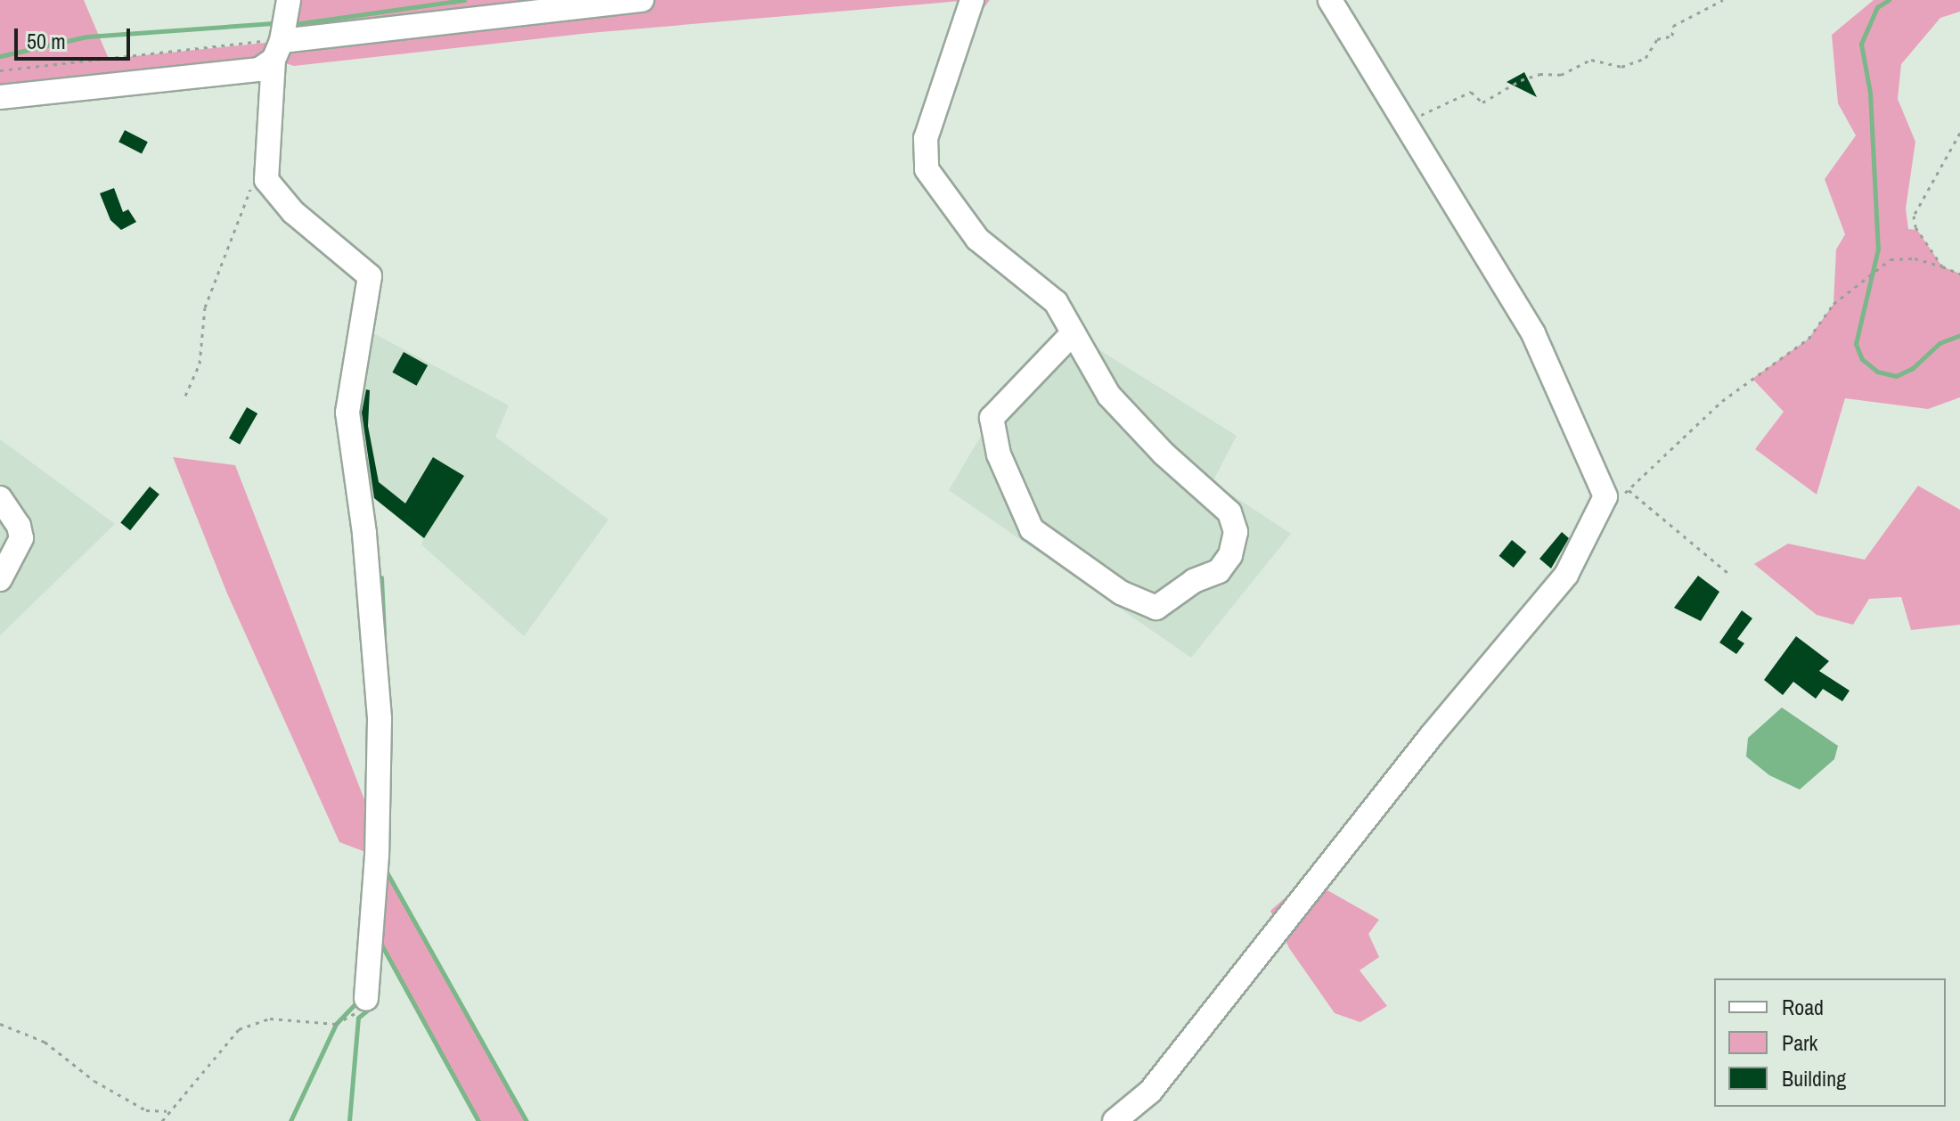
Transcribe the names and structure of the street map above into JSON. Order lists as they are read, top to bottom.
{
  "legend": ["Road", "Park", "Building"],
  "scale_bar": "50 m"
}
